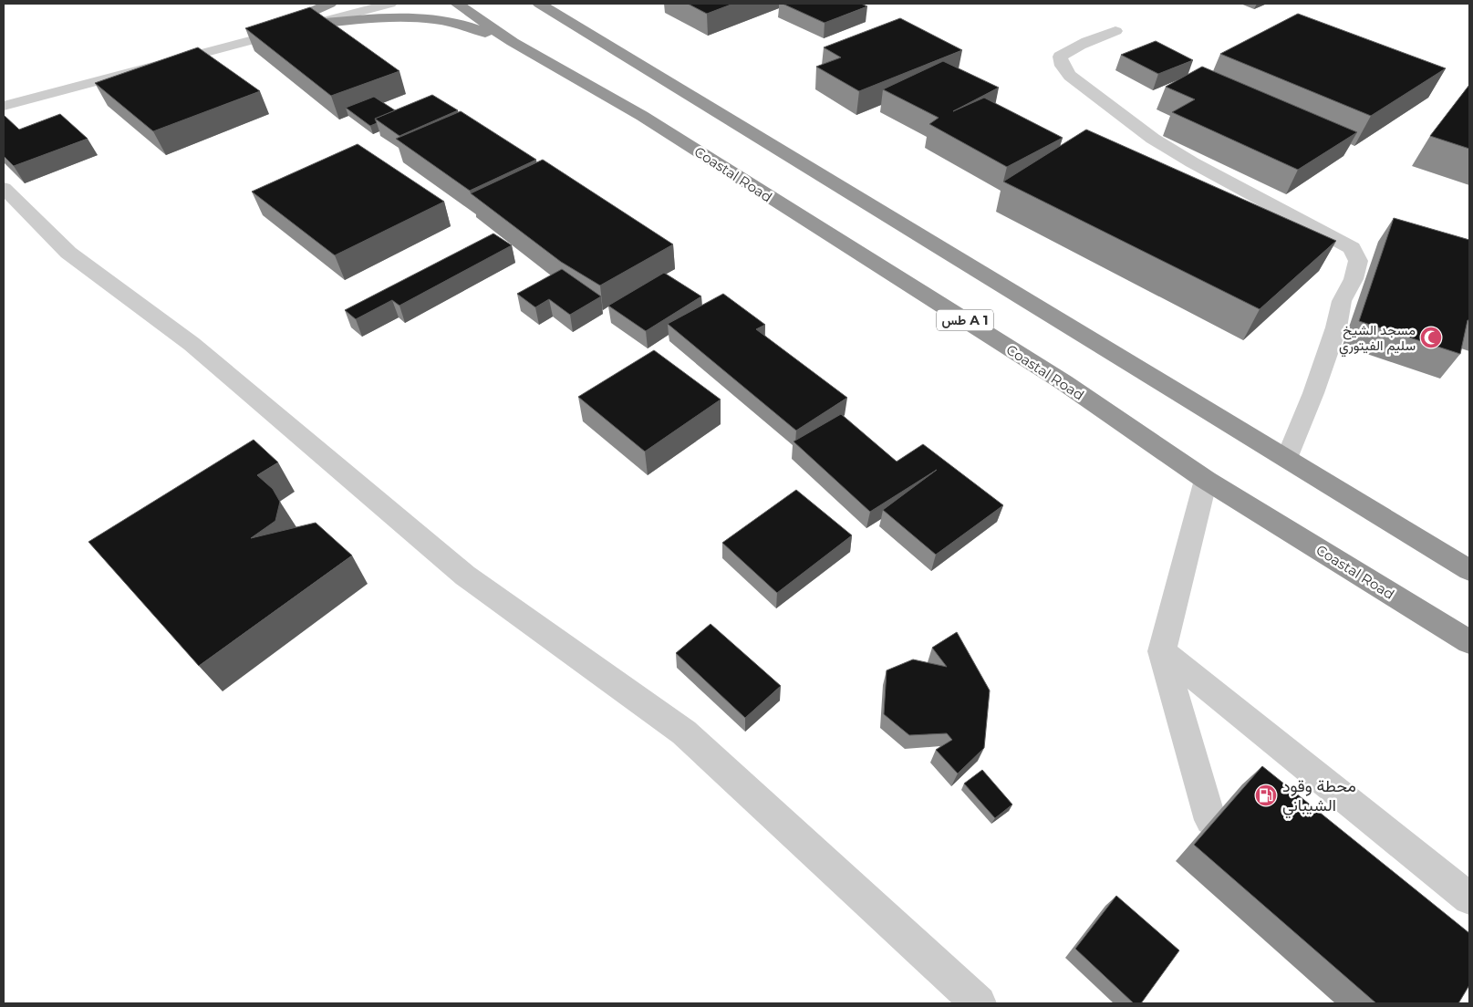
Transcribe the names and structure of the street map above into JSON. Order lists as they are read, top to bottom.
{
  "streets": {
    "highway": ["Coastal Road", "طس A 1"]
  },
  "places": {
    "mosque": ["مسجد الشيخ سليم الفيتوري"],
    "fuel station": ["محطة وقود الشيباني"]
  }
}
